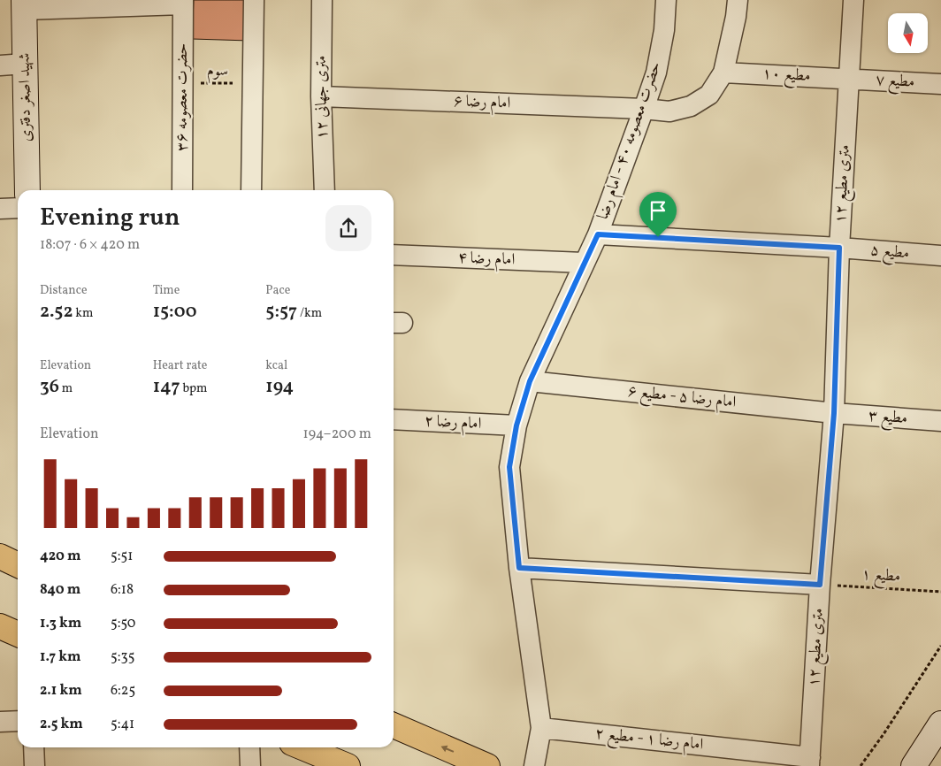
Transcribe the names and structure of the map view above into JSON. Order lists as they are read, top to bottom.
{
  "streets": {
    "street": [
      "مطیع ۱۰",
      "مطیع ۷",
      "شهید اصغر دفتری",
      "حضرت معصومه ۳۶",
      "۱۲ متری جهانی",
      "امام رضا ۶",
      "حضرت معصومه ۴۰ - امام رضا",
      "۱۲ متری مطیع",
      "مطیع ۵",
      "امام رضا ۴",
      "امام رضا ۵ - مطیع ۶",
      "مطیع ۳",
      "امام رضا ۲",
      "امام رضا ۱ - مطیع ۲"
    ],
    "path": ["سوم", "مطیع ۱"]
  },
  "crossings": [
    ["سوم", "حضرت معصومه ۳۶"],
    ["مطیع ۱۰", "مطیع ۷"],
    ["مطیع ۱۰", "امام رضا ۶"],
    ["مطیع ۱۰", "۱۲ متری مطیع"],
    ["مطیع ۷", "۱۲ متری مطیع"],
    ["۱۲ متری جهانی", "امام رضا ۶"],
    ["امام رضا ۶", "حضرت معصومه ۴۰ - امام رضا"],
    ["حضرت معصومه ۴۰ - امام رضا", "مطیع ۵"],
    ["حضرت معصومه ۴۰ - امام رضا", "امام رضا ۴"],
    ["حضرت معصومه ۴۰ - امام رضا", "امام رضا ۵ - مطیع ۶"],
    ["حضرت معصومه ۴۰ - امام رضا", "امام رضا ۲"],
    ["حضرت معصومه ۴۰ - امام رضا", "امام رضا ۱ - مطیع ۲"],
    ["۱۲ متری مطیع", "مطیع ۵"],
    ["۱۲ متری مطیع", "امام رضا ۵ - مطیع ۶"],
    ["۱۲ متری مطیع", "مطیع ۳"],
    ["۱۲ متری مطیع", "مطیع ۱"],
    ["۱۲ متری مطیع", "امام رضا ۱ - مطیع ۲"],
    ["امام رضا ۵ - مطیع ۶", "مطیع ۳"]
  ],
  "north": "bottom",
  "page": {
    "heading": ["Evening run", "18:07 · 6 × 420 m"],
    "stats": [
      ["Distance", "2.52 km"],
      ["Time", "15:00"],
      ["Pace", "5:57 /km"],
      ["Elevation", "36 m"],
      ["Heart rate", "147 bpm"],
      ["kcal", "194"]
    ],
    "chart": ["Elevation", "194–200 m"],
    "list": [
      {
        "name": "420 m",
        "note": "5:51"
      },
      {
        "name": "840 m",
        "note": "6:18"
      },
      {
        "name": "1.3 km",
        "note": "5:50"
      },
      {
        "name": "1.7 km",
        "note": "5:35"
      },
      {
        "name": "2.1 km",
        "note": "6:25"
      },
      {
        "name": "2.5 km",
        "note": "5:41"
      }
    ]
  }
}
